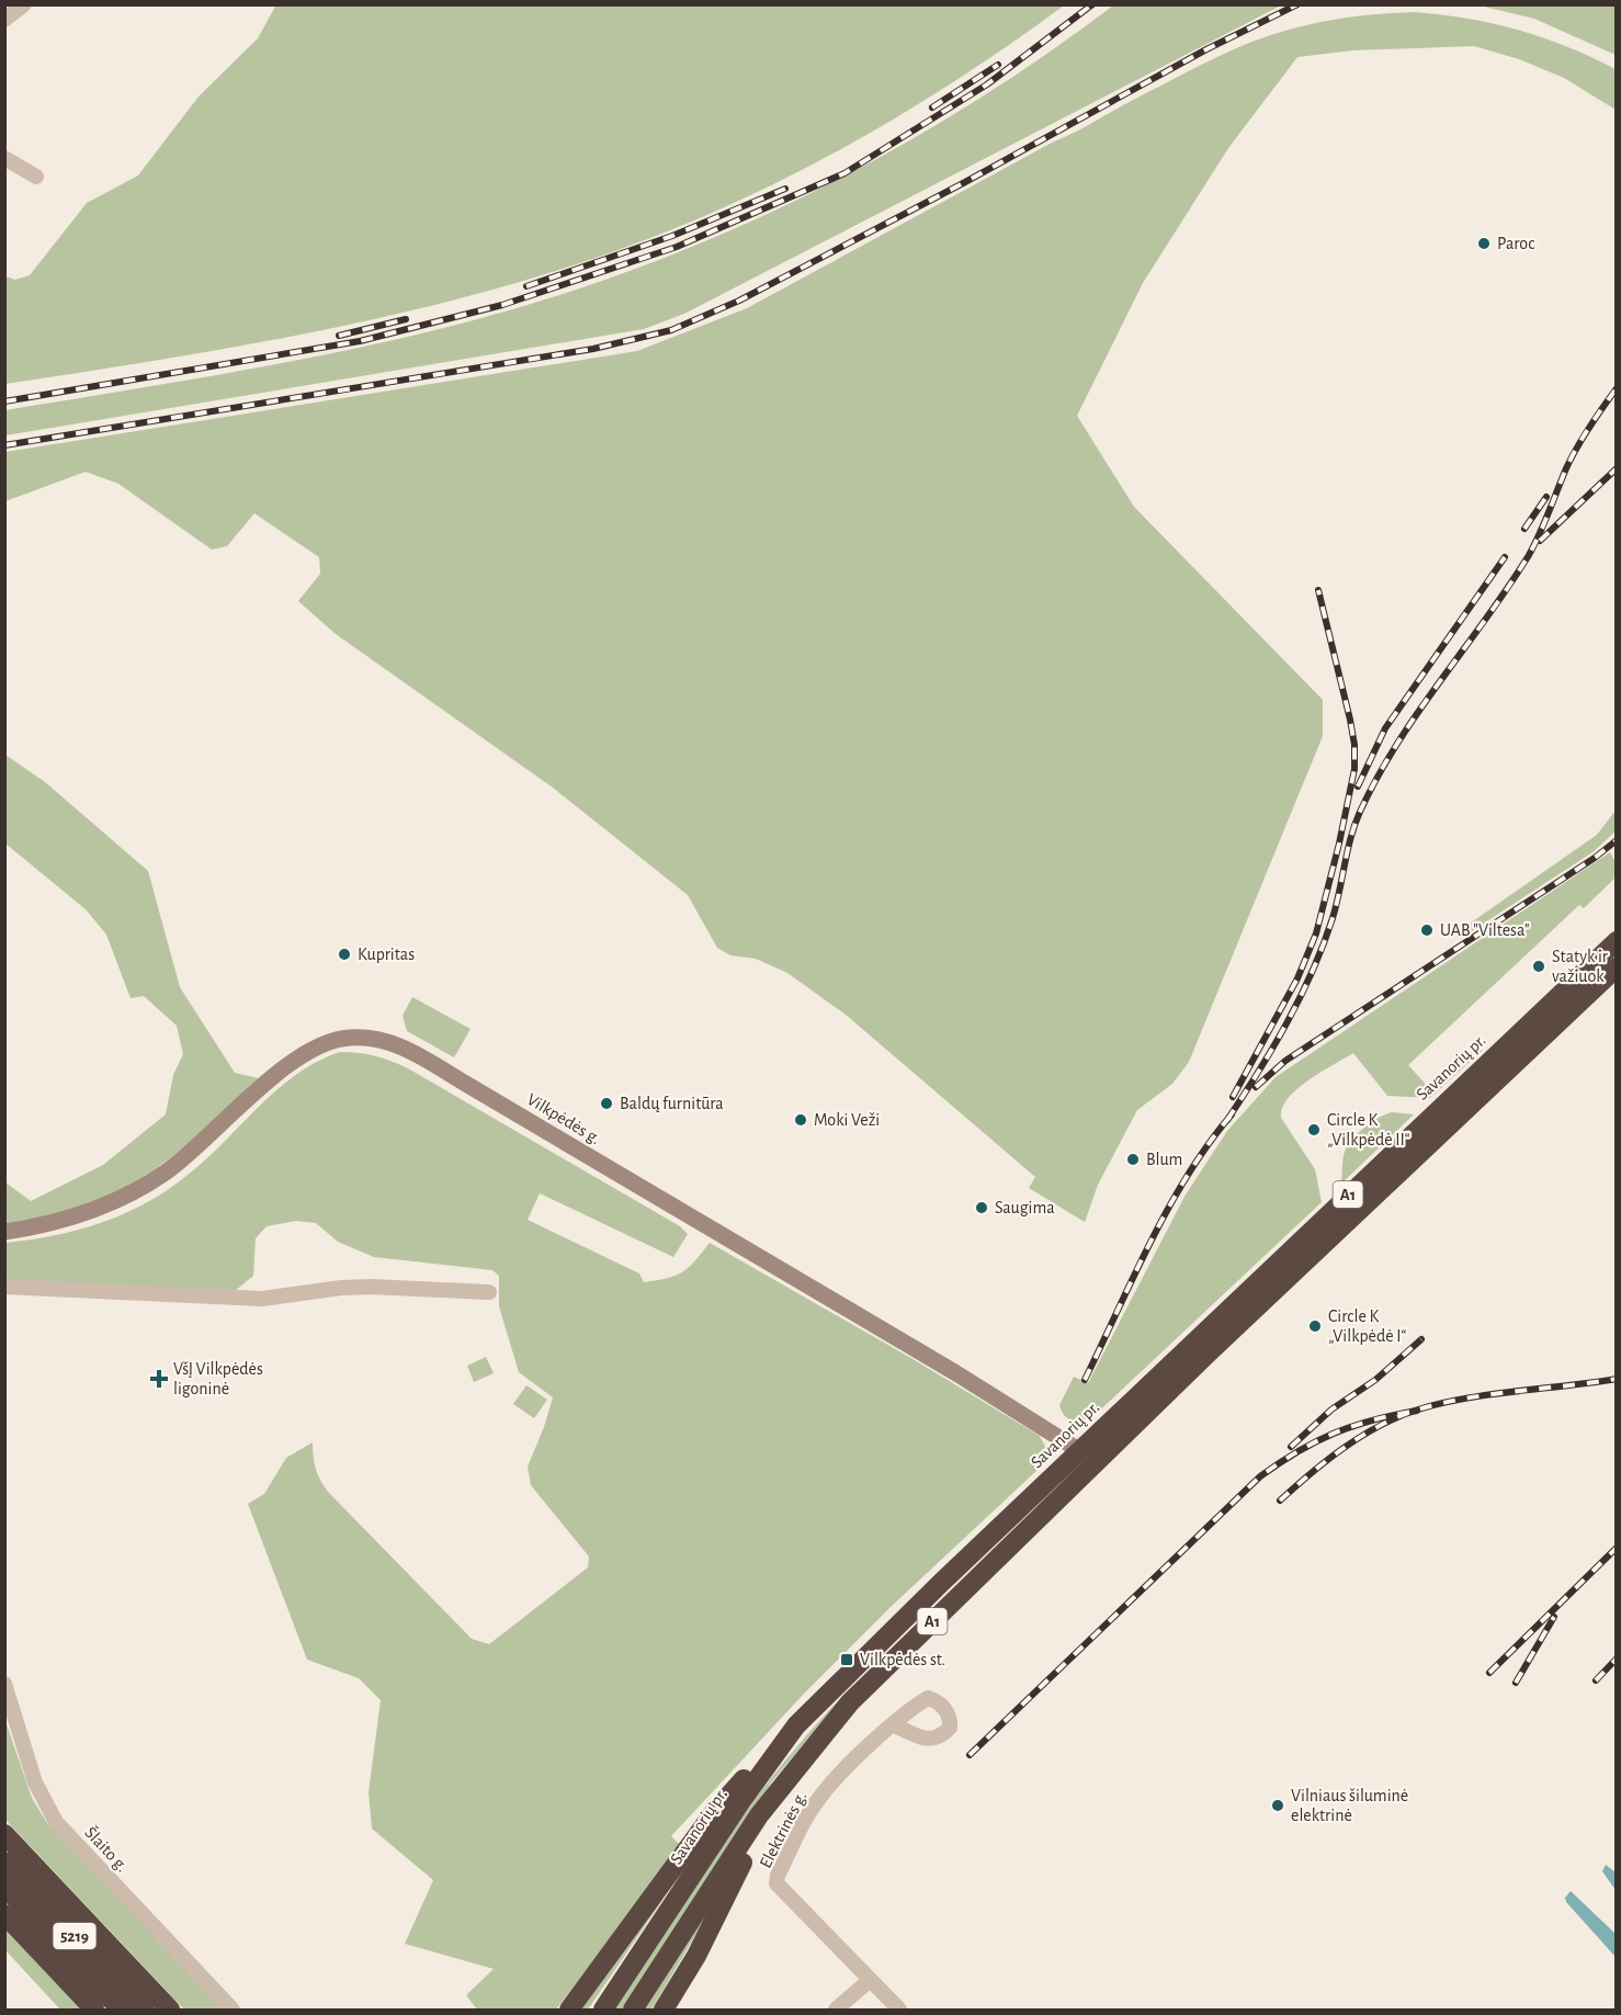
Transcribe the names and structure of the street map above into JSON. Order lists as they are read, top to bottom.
{
  "streets": {
    "highway": ["Savanorių pr.", "A1", "5219"],
    "main road": ["Vilkpėdės g."],
    "street": ["Elektrinės g.", "Šlaito g."]
  },
  "crossings": [
    ["Savanorių pr.", "Vilkpėdės g."],
    ["Vilkpėdės g.", "A1"]
  ],
  "places": {
    "other": [
      "Paroc",
      "UAB \"Viltesa\"",
      "Kupritas",
      "Statyk ir važiuok",
      "Baldų furnitūra",
      "Moki Veži",
      "Circle K „Vilkpėdė II“",
      "Blum",
      "Saugima",
      "Circle K „Vilkpėdė I“",
      "Vilniaus šiluminė elektrinė"
    ],
    "health": ["VšĮ Vilkpėdės ligoninė"],
    "transit": ["Vilkpėdės st."]
  }
}
